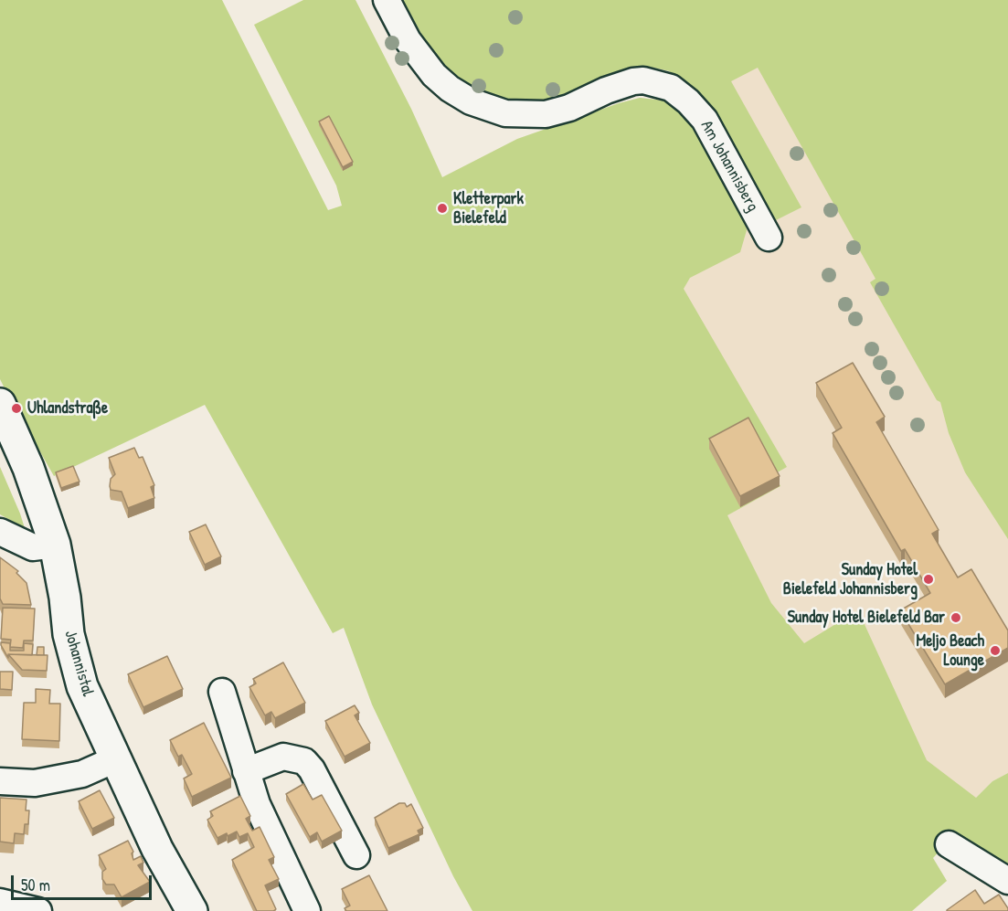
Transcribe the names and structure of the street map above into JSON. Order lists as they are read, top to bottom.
{
  "streets": {
    "main road": ["Johannistal"],
    "street": ["Am Johannisberg"]
  },
  "places": [
    "Kletterpark Bielefeld",
    "Uhlandstraße",
    "Sunday Hotel Bielefeld Johannisberg",
    "Sunday Hotel Bielefeld Bar",
    "Me|jo Beach Lounge"
  ],
  "scale_bar": "50 m"
}
